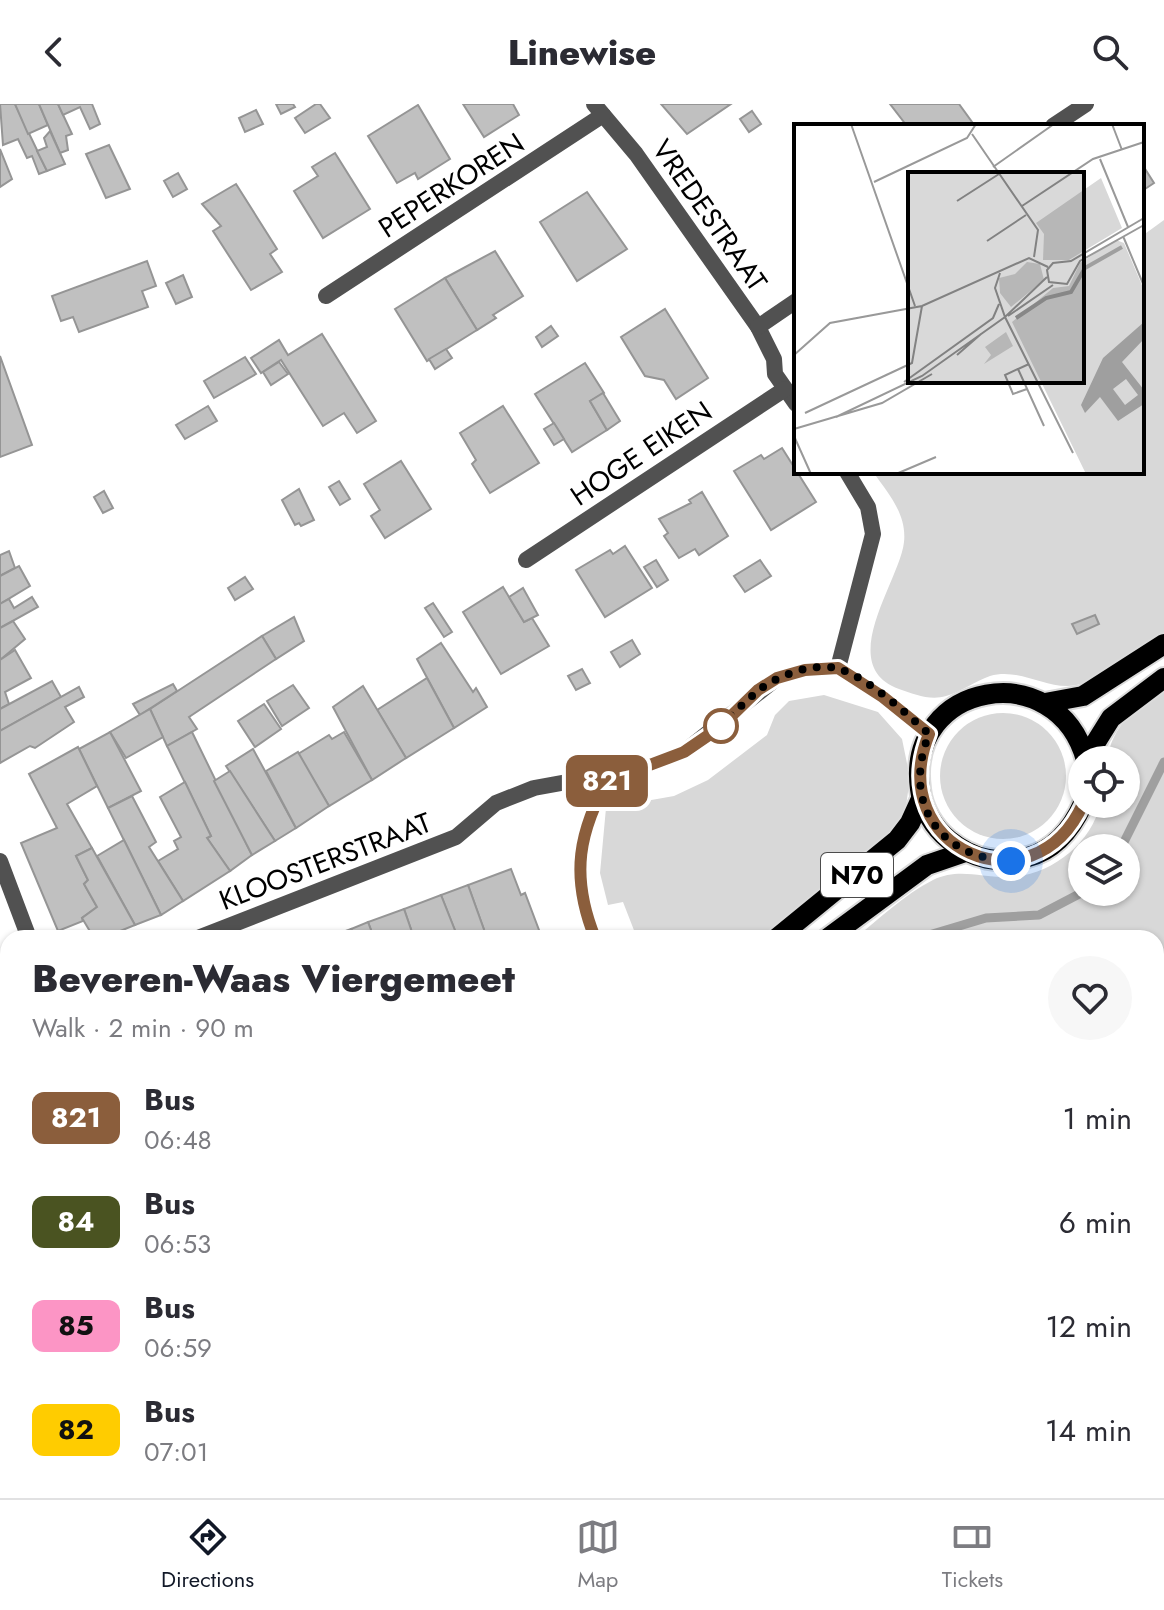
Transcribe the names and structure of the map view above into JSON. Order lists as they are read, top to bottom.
{
  "streets": {
    "main road": ["N70"],
    "street": [
      "PEPERKOREN",
      "VREDESTRAAT",
      "HOGE EIKEN",
      "KLOOSTERSTRAAT"
    ]
  },
  "crossings": [
    ["PEPERKOREN", "VREDESTRAAT"],
    ["VREDESTRAAT", "HOGE EIKEN"]
  ],
  "lines": ["bus line 821"],
  "page": {
    "header": "Linewise",
    "on_map": "821",
    "heading": ["Beveren-Waas Viergemeet", "Walk · 2 min · 90 m"],
    "list": [
      {
        "mark": "821",
        "name": "Bus",
        "note": "06:48",
        "value": "1 min"
      },
      {
        "mark": "84",
        "name": "Bus",
        "note": "06:53",
        "value": "6 min"
      },
      {
        "mark": "85",
        "name": "Bus",
        "note": "06:59",
        "value": "12 min"
      },
      {
        "mark": "82",
        "name": "Bus",
        "note": "07:01",
        "value": "14 min"
      }
    ],
    "tabs": ["Directions", "Map", "Tickets"]
  }
}
